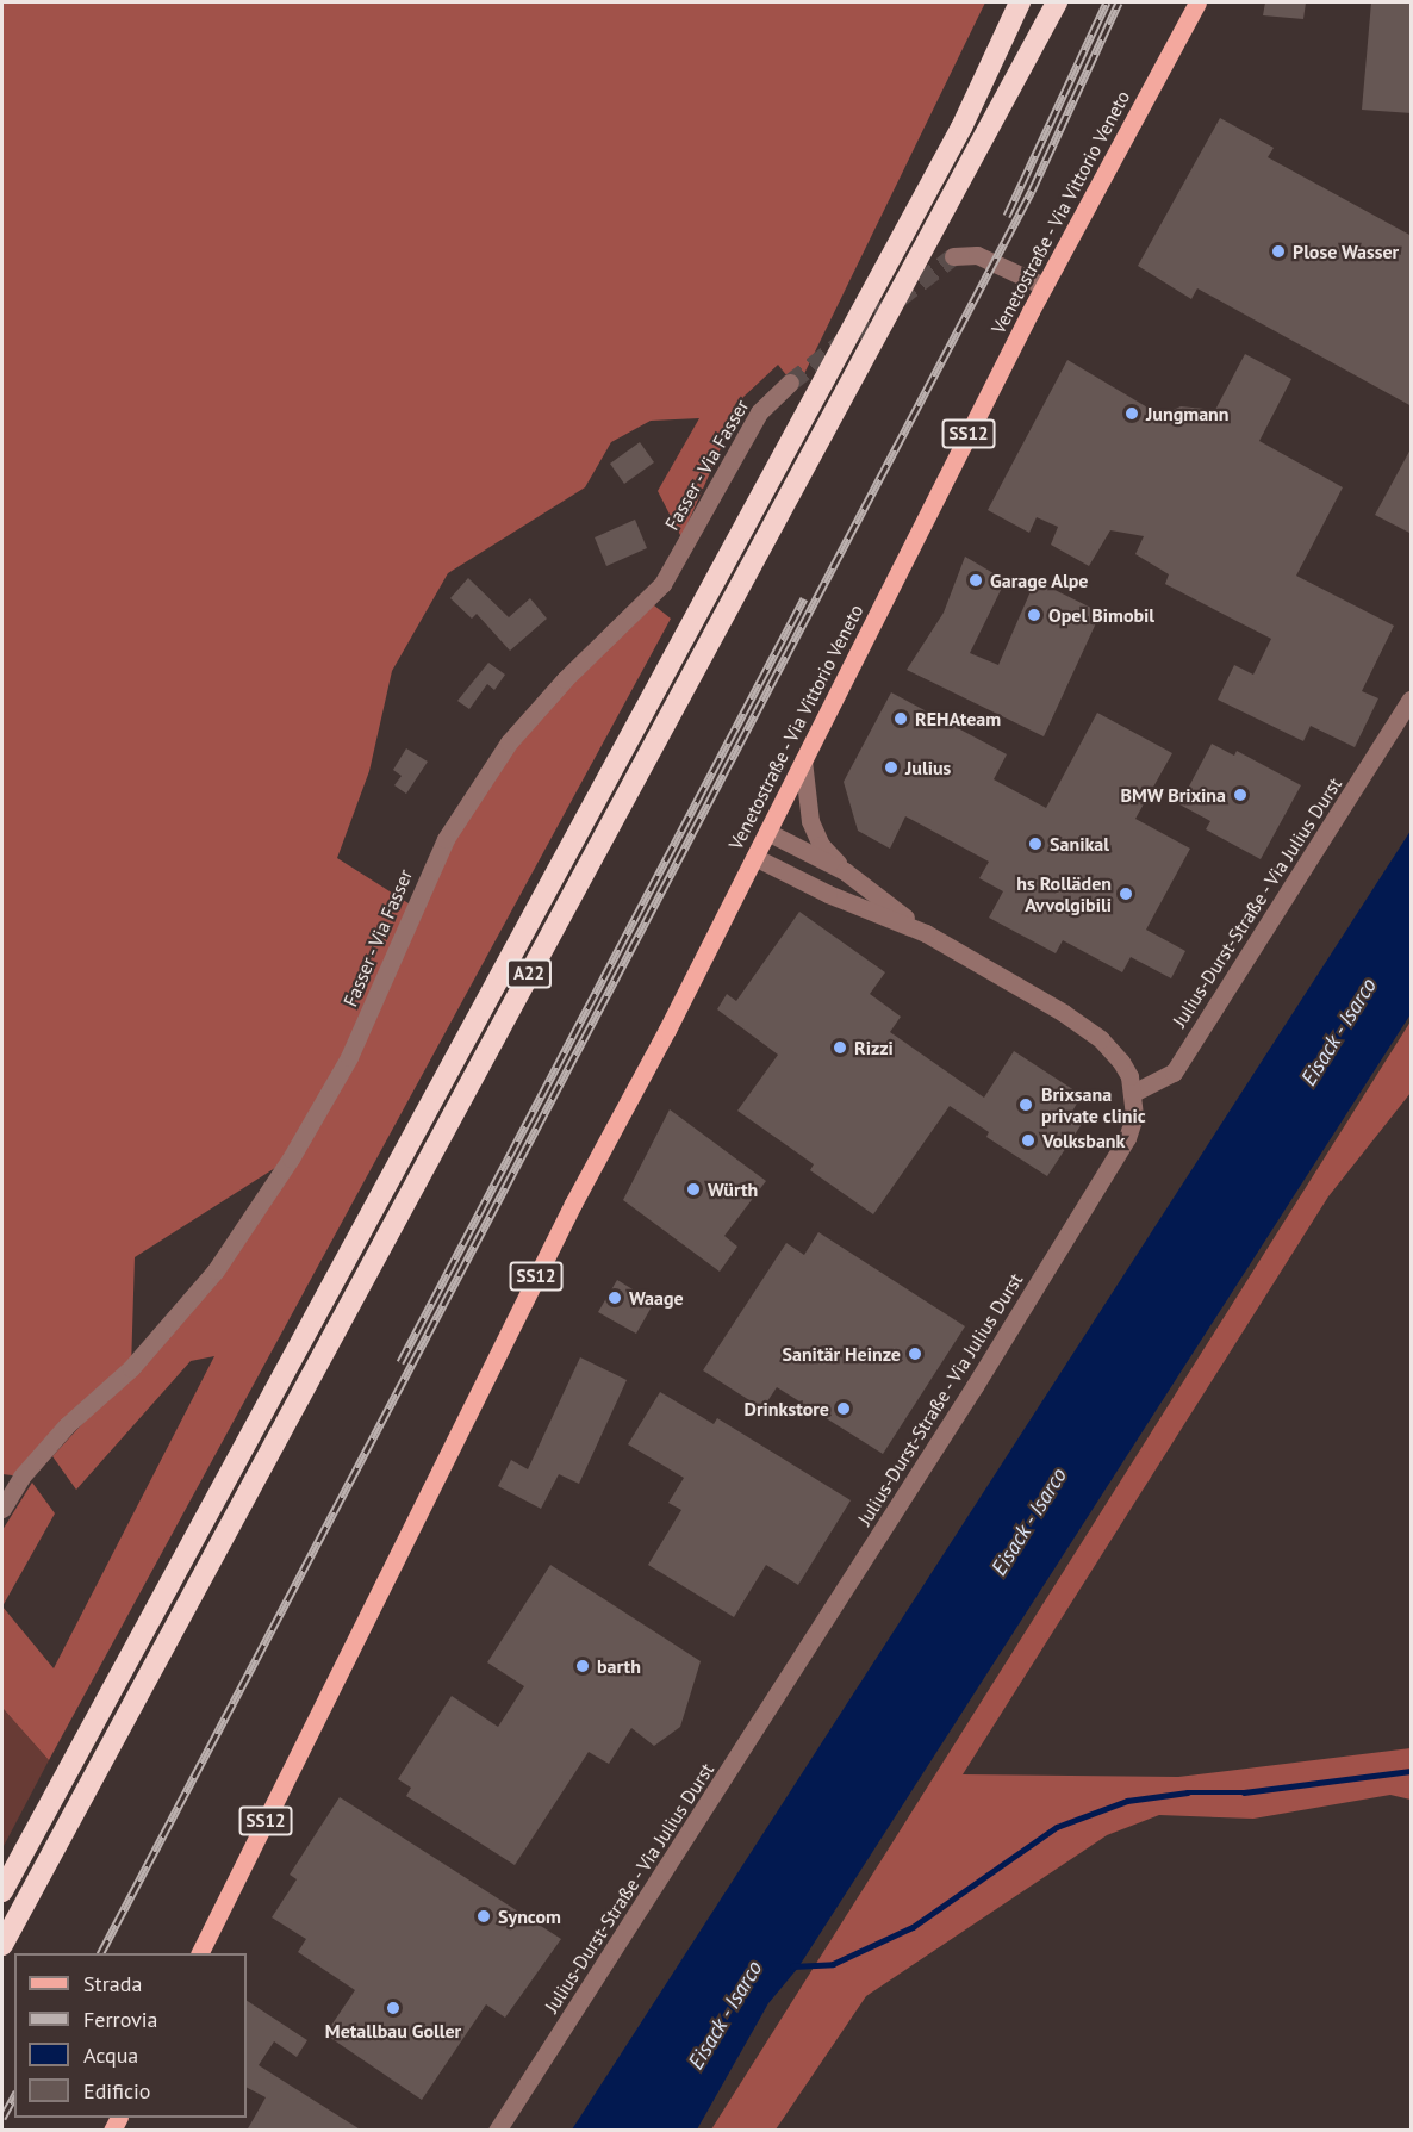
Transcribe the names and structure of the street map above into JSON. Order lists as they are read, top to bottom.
{
  "streets": {
    "highway": ["A22"],
    "main road": ["Venetostraße - Via Vittorio Veneto", "SS12"],
    "street": ["Fasser - Via Fasser", "Julius-Durst-Straße - Via Julius Durst"]
  },
  "water": ["Eisack - Isarco"],
  "places": [
    "Plose Wasser",
    "Jungmann",
    "Garage Alpe",
    "Opel Bimobil",
    "REHAteam",
    "Julius",
    "BMW Brixina",
    "Sanikal",
    "hs Rolläden Avvolgibili",
    "Rizzi",
    "Brixsana private clinic",
    "Volksbank",
    "Würth",
    "Waage",
    "Sanitär Heinze",
    "Drinkstore",
    "barth",
    "Syncom",
    "Metallbau Goller"
  ],
  "legend": [
    "Strada",
    "Ferrovia",
    "Acqua",
    "Edificio"
  ]
}
